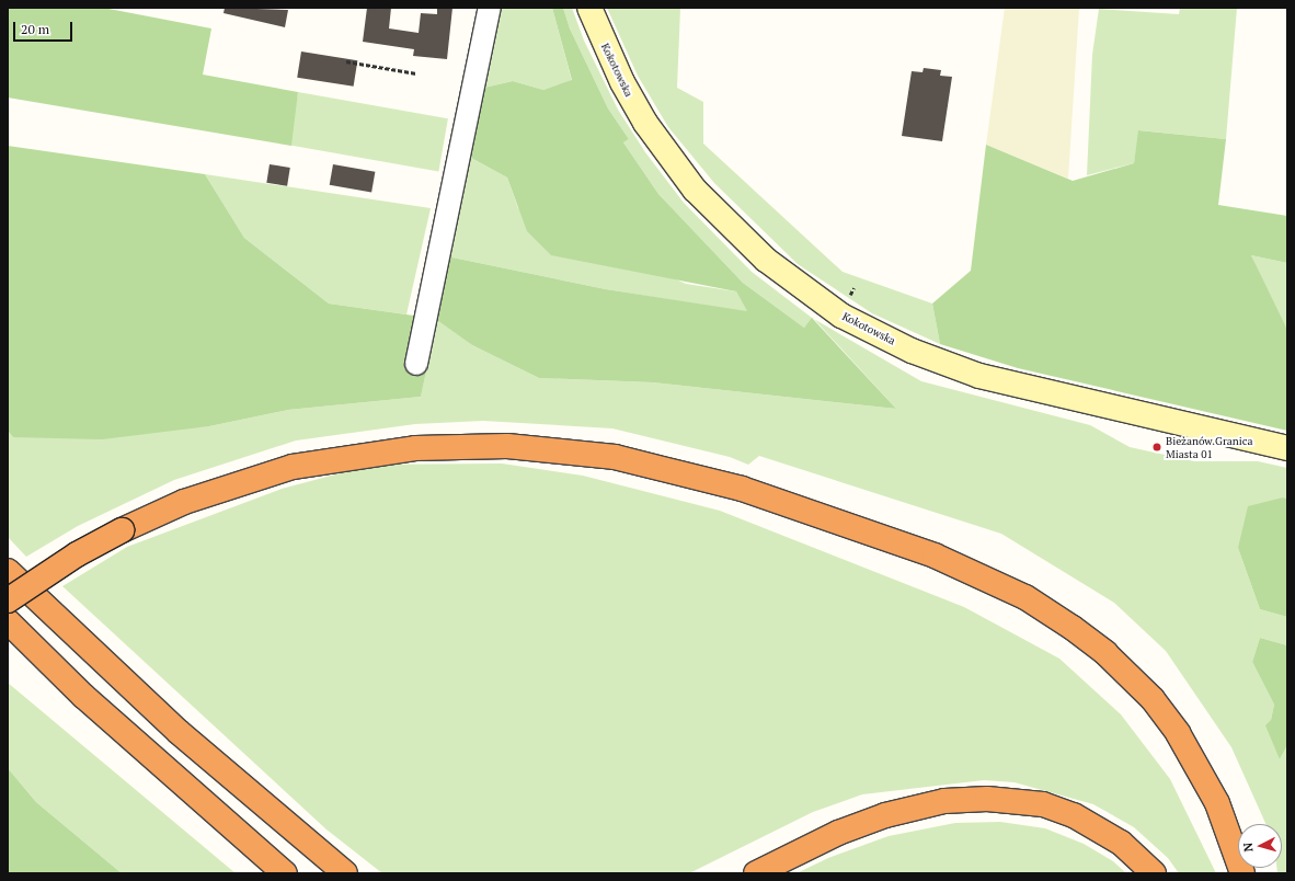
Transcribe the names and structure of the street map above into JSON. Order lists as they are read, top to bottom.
{
  "streets": {
    "street": ["Kokotowska"]
  },
  "places": ["Bieżanów Granica Miasta 01"],
  "scale_bar": "20 m",
  "north": "left"
}
